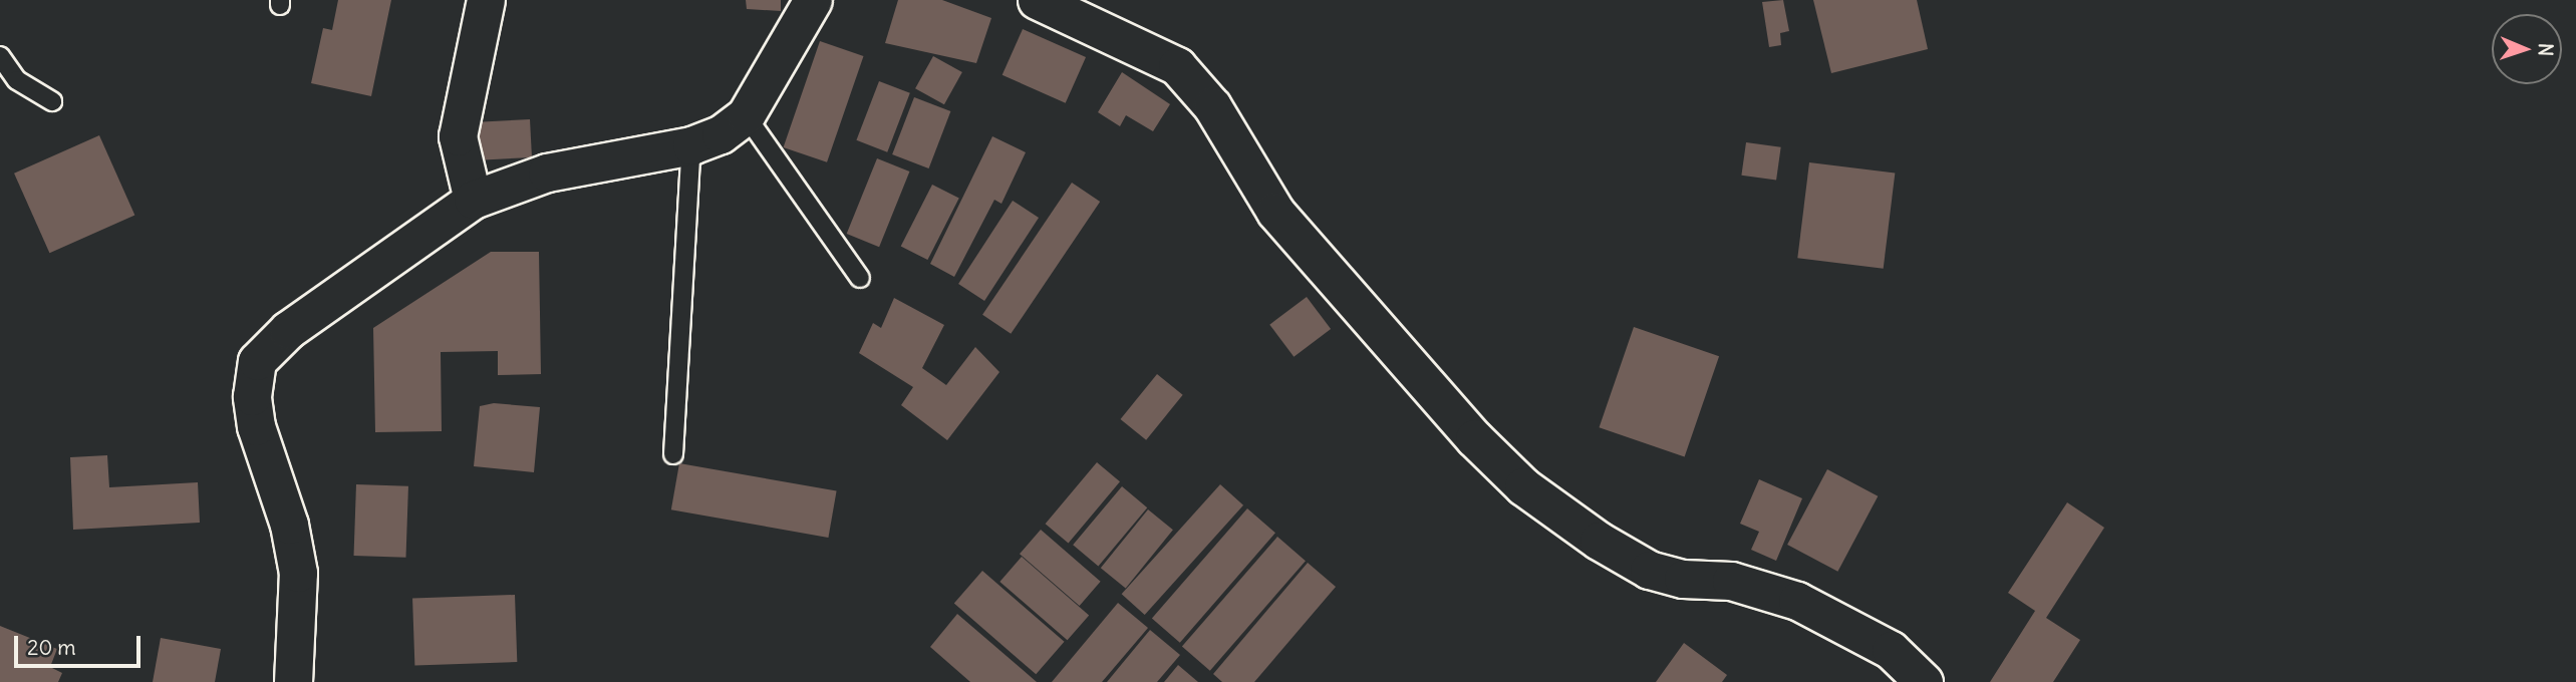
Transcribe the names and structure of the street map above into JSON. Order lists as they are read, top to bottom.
{
  "scale_bar": "20 m",
  "north": "right"
}
